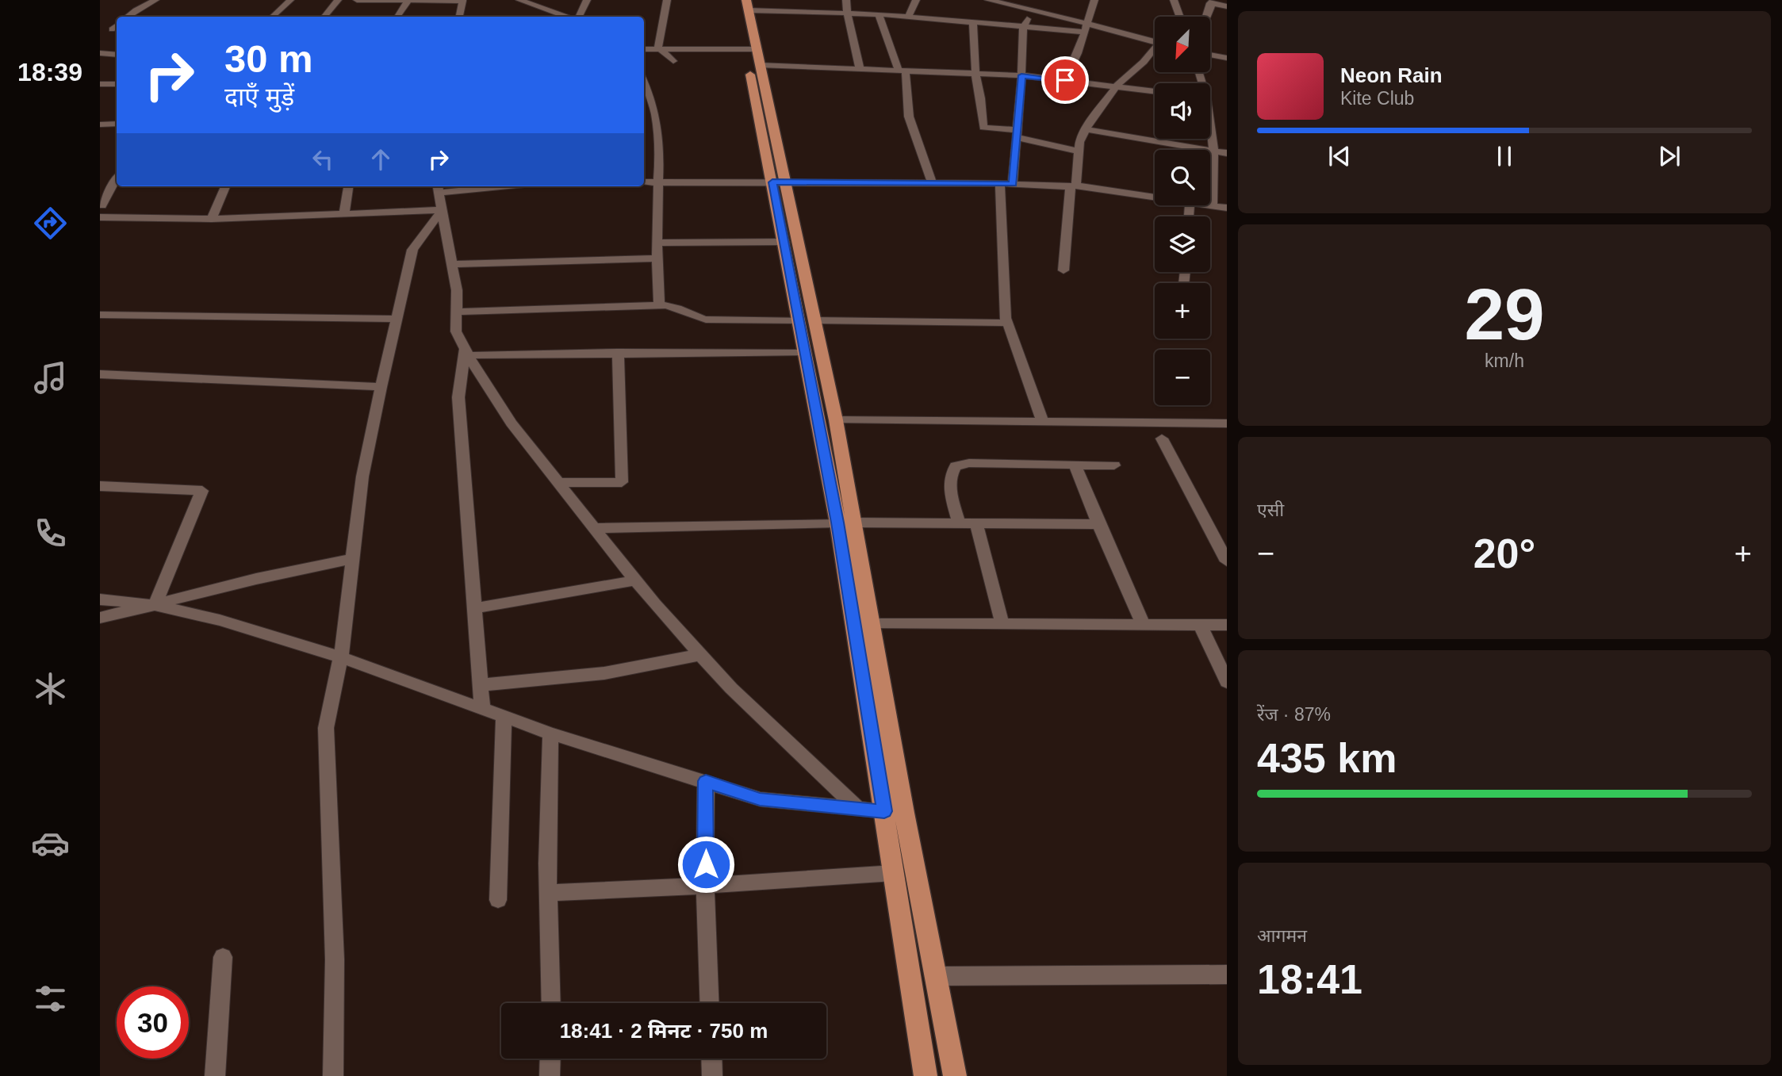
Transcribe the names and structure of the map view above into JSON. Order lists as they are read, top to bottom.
{
  "north": "bottom left",
  "page": {
    "tabs": "18:39",
    "map_buttons": ["+", "−"],
    "turn": ["30 m", "दाएँ मुड़ें"],
    "song": ["Neon Rain", "Kite Club"],
    "tile": [
      ["29", "km/h"],
      "एसी",
      ["रेंज · 87%", "435 km"],
      ["आगमन", "18:41"]
    ],
    "heat": ["−", "20°", "+"],
    "limit": "30",
    "trip": "18:41 · 2 मिनट · 750 m"
  }
}
